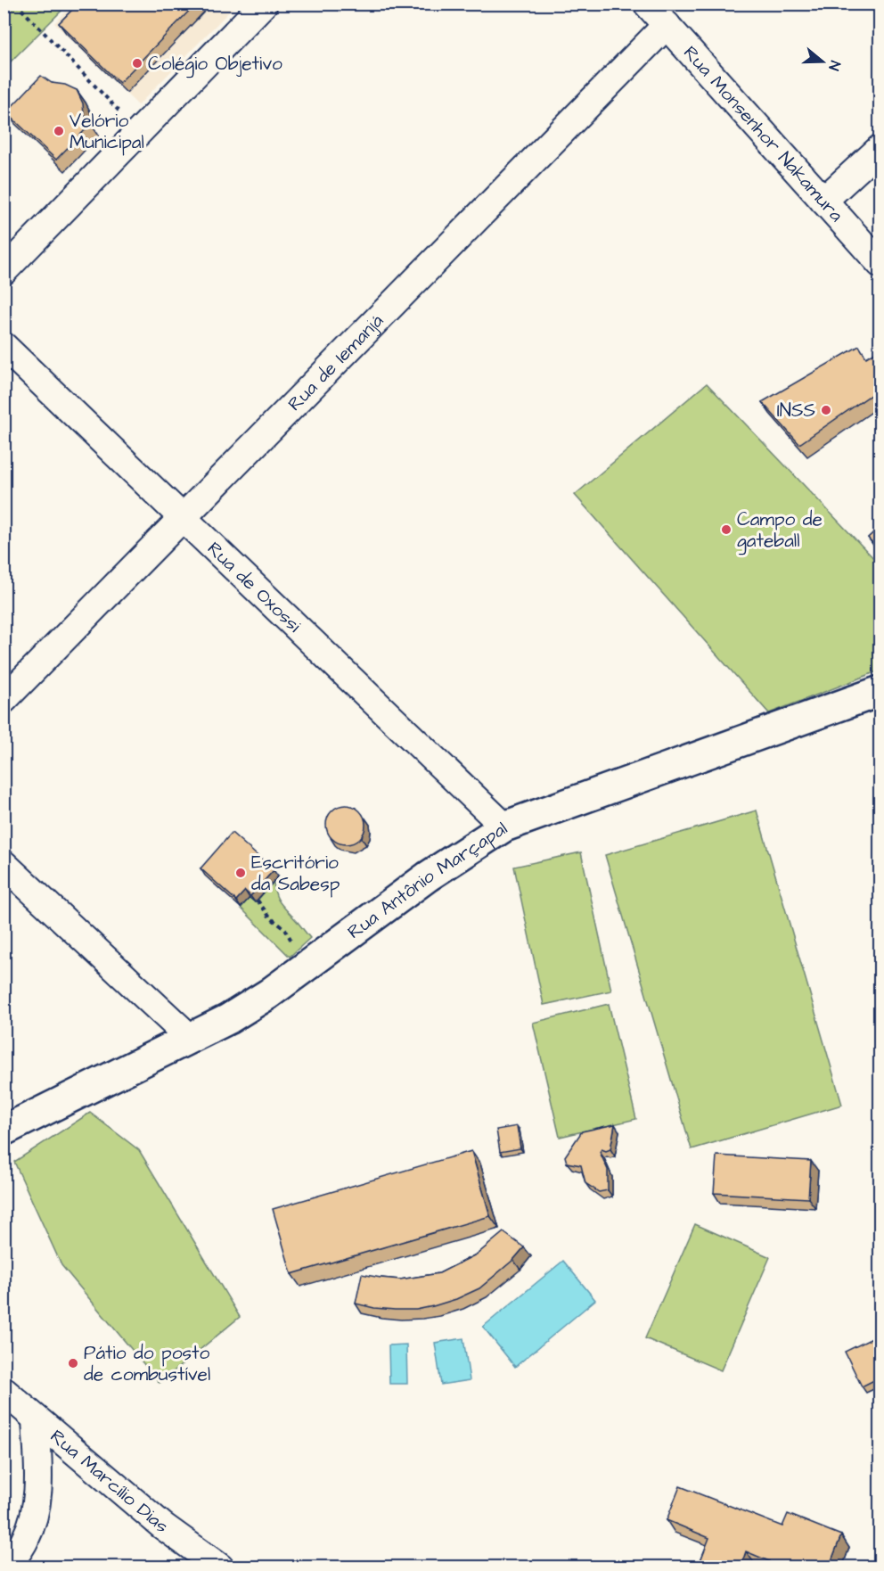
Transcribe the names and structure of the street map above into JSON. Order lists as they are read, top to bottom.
{
  "streets": {
    "main road": ["Rua Antônio Marçapal"],
    "street": [
      "Rua Monsenhor Nakamura",
      "Rua de Iemanjá",
      "Rua de Oxossi",
      "Rua Marcílio Dias"
    ]
  },
  "crossings": [
    ["Rua Monsenhor Nakamura", "Rua de Iemanjá"],
    ["Rua de Iemanjá", "Rua de Oxossi"],
    ["Rua de Oxossi", "Rua Antônio Marçapal"]
  ],
  "places": [
    "Colégio Objetivo",
    "Velório Municipal",
    "INSS",
    "Campo de gateball",
    "Escritório da Sabesp",
    "Pátio do posto de combustível"
  ],
  "north": "right"
}
